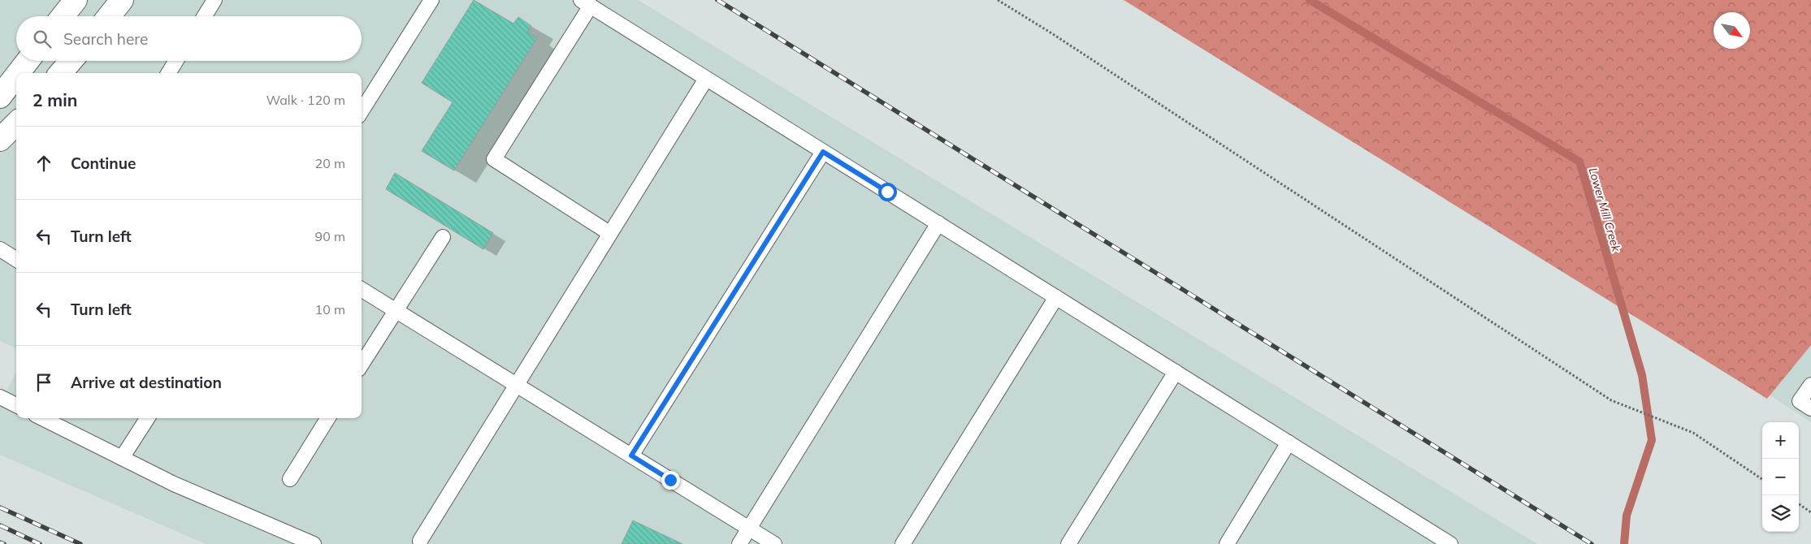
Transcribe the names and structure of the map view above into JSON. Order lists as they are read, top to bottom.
{
  "water": ["Lower Mill Creek"],
  "north": "bottom right",
  "page": {
    "search": "Search here",
    "heading": ["2 min", "Walk · 120 m"],
    "list": [
      ["Continue", "20 m"],
      ["Turn left", "90 m"],
      ["Turn left", "10 m"],
      "Arrive at destination"
    ],
    "map_buttons": ["+", "−"]
  }
}
